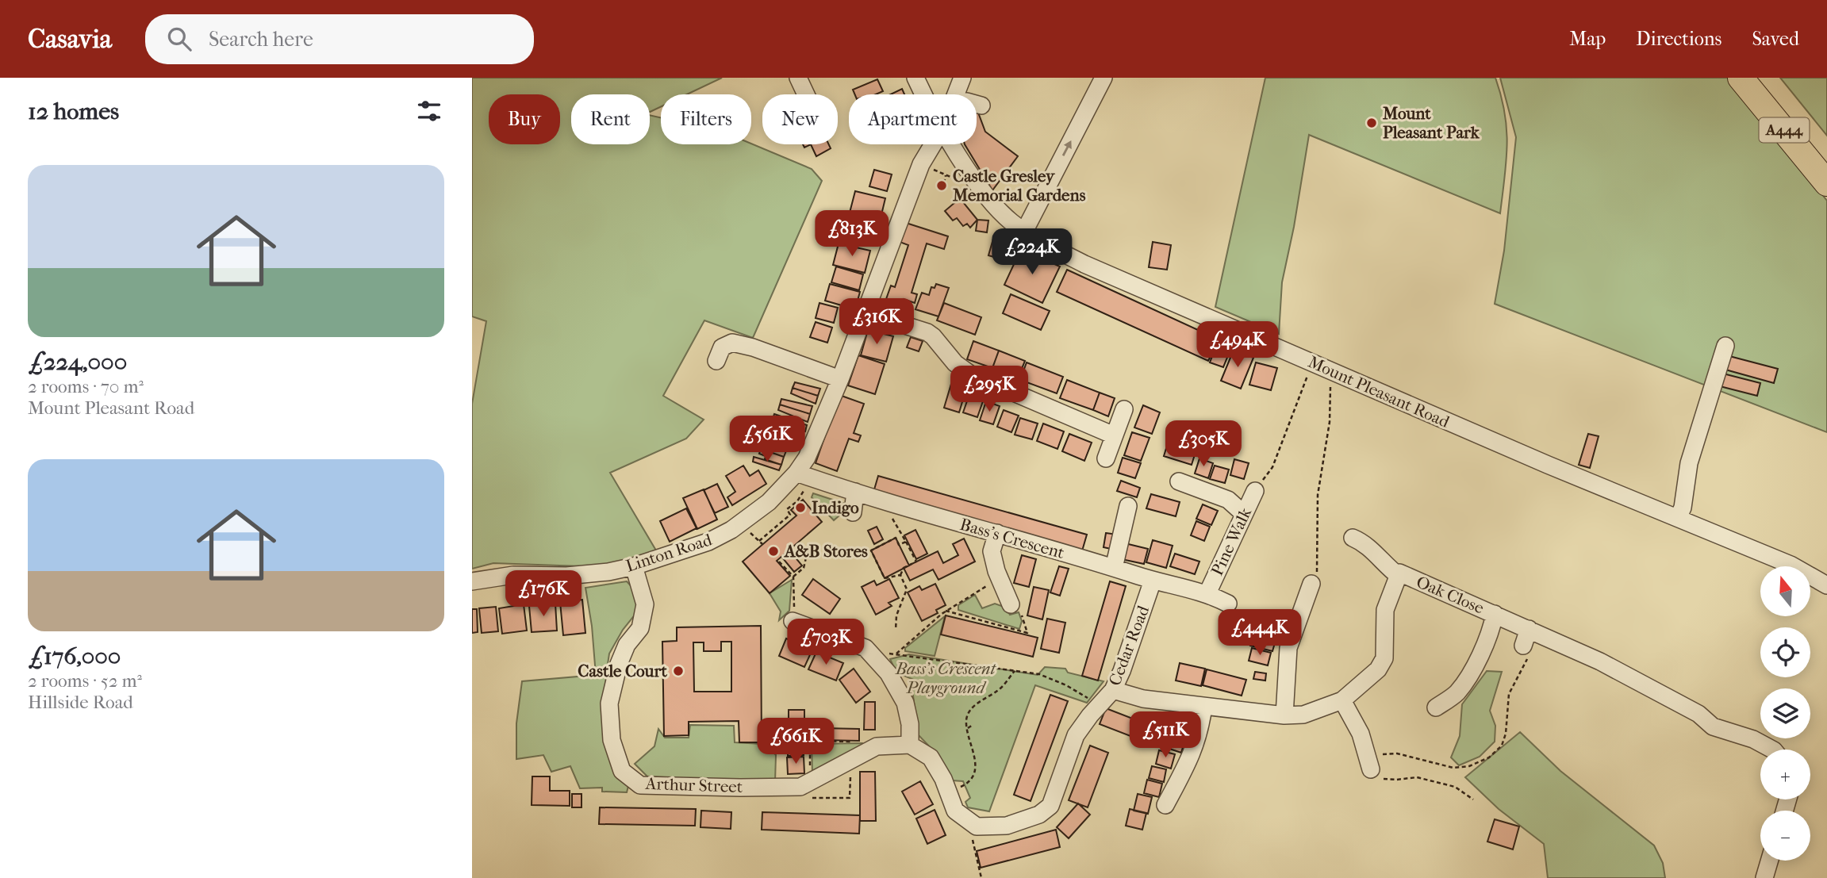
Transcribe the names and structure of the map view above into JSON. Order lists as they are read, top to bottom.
{
  "streets": {
    "highway": ["A444"],
    "street": [
      "Mount Pleasant Road",
      "Bass's Crescent",
      "Pine Walk",
      "Linton Road",
      "Oak Close",
      "Cedar Road",
      "Arthur Street"
    ]
  },
  "crossings": [
    ["Bass's Crescent", "Pine Walk"],
    ["Bass's Crescent", "Linton Road"],
    ["Bass's Crescent", "Cedar Road"],
    ["Linton Road", "Arthur Street"],
    ["Oak Close", "Cedar Road"]
  ],
  "parks": ["Bass's Crescent Playground"],
  "places": [
    "Mount Pleasant Park",
    "Castle Gresley Memorial Gardens",
    "Indigo",
    "A&B Stores",
    "Castle Court"
  ],
  "north": "top",
  "page": {
    "header": "Casavia",
    "search": "Search here",
    "nav": ["Map", "Directions", "Saved"],
    "heading": "12 homes",
    "chip": [
      "Buy",
      "Rent",
      "Filters",
      "New",
      "Apartment"
    ],
    "list": [
      {
        "name": "£224,000",
        "note": "2 rooms · 70 m² · Mount Pleasant Road"
      },
      {
        "name": "£176,000",
        "note": "2 rooms · 52 m² · Hillside Road"
      }
    ],
    "price": [
      "£813K",
      "£224K",
      "£316K",
      "£494K",
      "£295K",
      "£561K",
      "£305K",
      "£176K",
      "£444K",
      "£703K",
      "£511K",
      "£661K"
    ],
    "map_buttons": ["+", "−"]
  }
}
